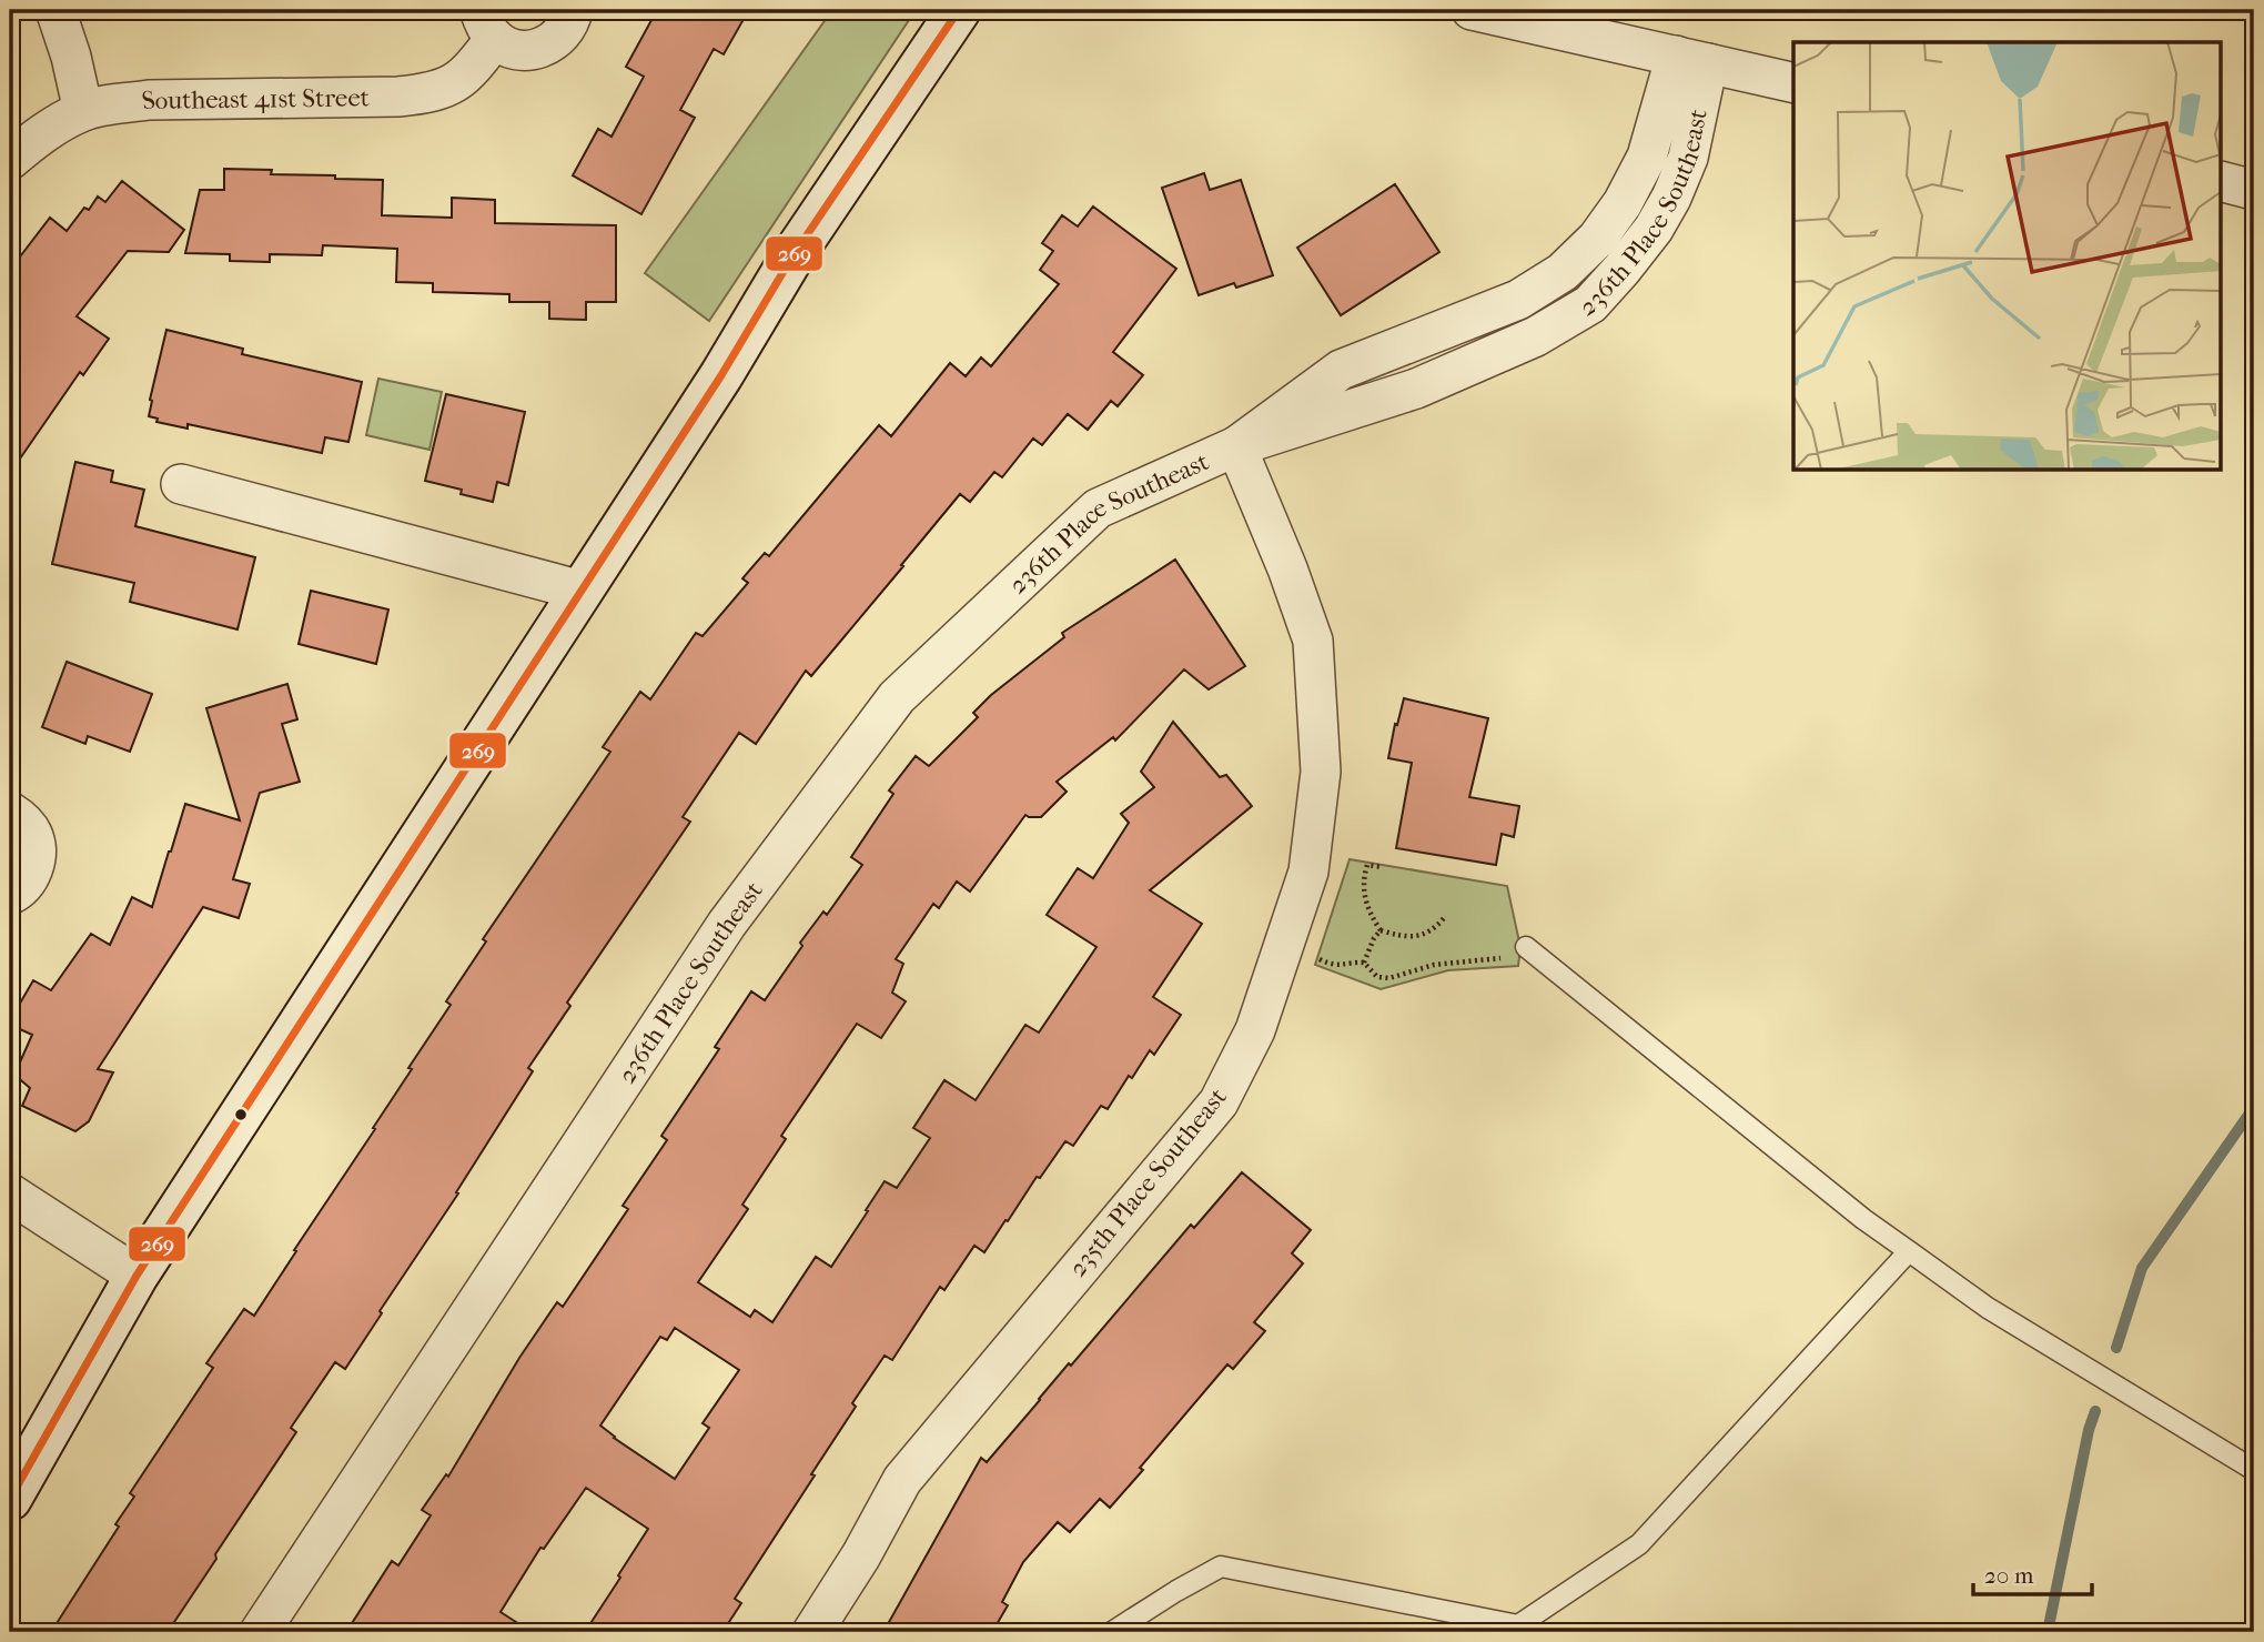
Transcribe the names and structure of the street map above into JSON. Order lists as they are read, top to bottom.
{
  "streets": {
    "street": ["Southeast 41st Street", "236th Place Southeast", "235th Place Southeast"]
  },
  "crossings": [
    ["236th Place Southeast", "235th Place Southeast"]
  ],
  "lines": ["transit line 269"],
  "scale_bar": "20 m"
}
